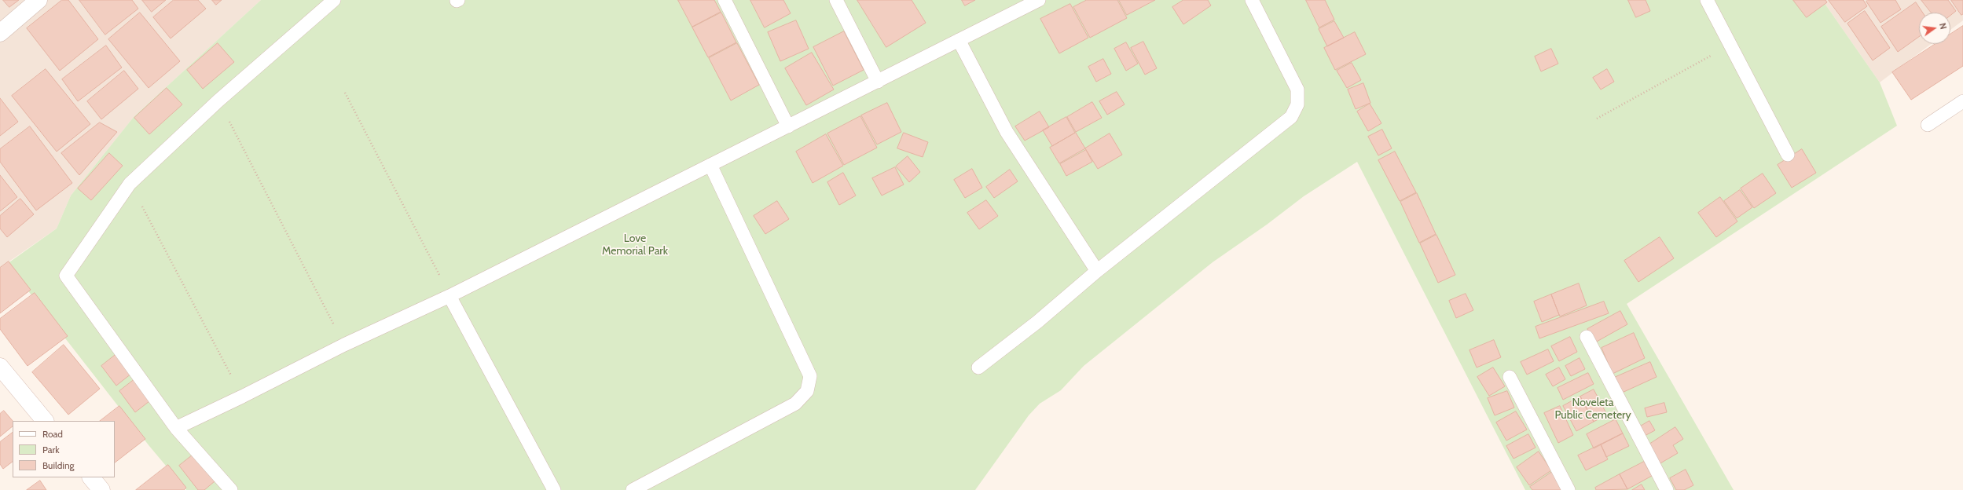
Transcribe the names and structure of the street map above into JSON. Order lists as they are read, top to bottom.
{
  "parks": ["Love Memorial Park", "Noveleta Public Cemetery"],
  "legend": ["Road", "Park", "Building"],
  "north": "right"
}
